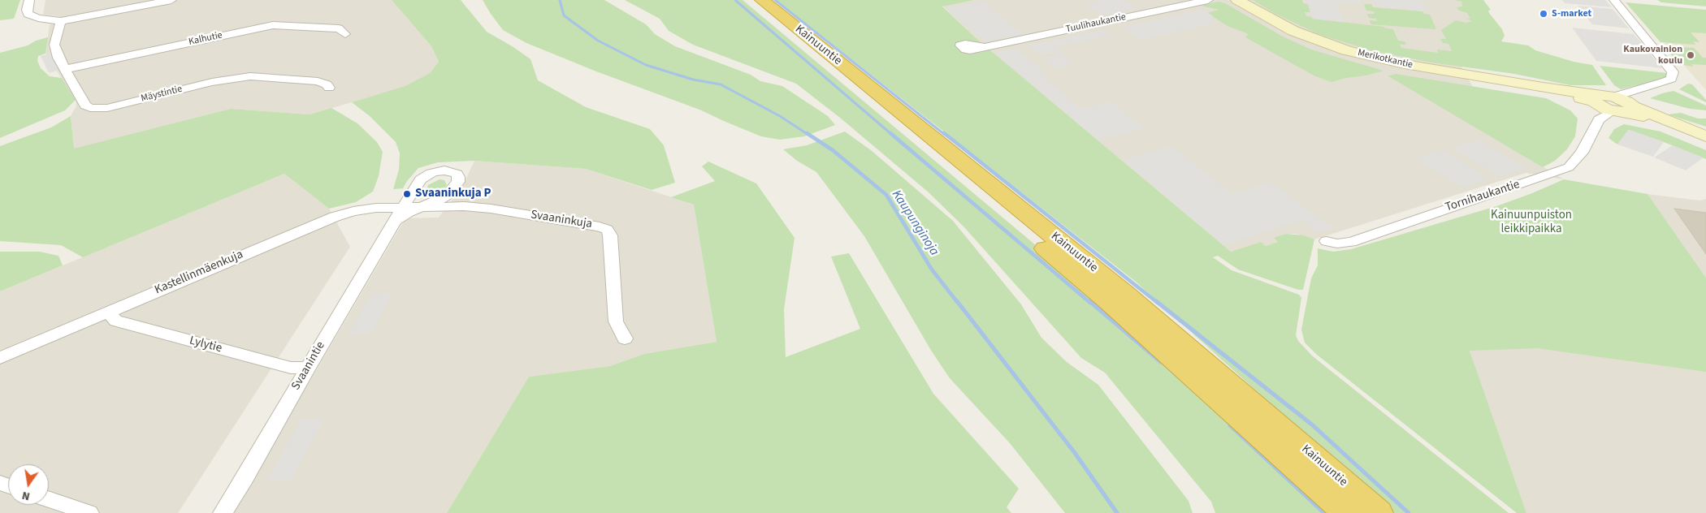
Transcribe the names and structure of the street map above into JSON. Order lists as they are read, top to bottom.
{
  "streets": {
    "highway": ["Kainuuntie"],
    "street": [
      "Tuulihaukantie",
      "Kalhutie",
      "Merikotkantie",
      "Mäystintie",
      "Tornihaukantie",
      "Svaaninkuja",
      "Kastellinmäenkuja",
      "Lylytie",
      "Svaanintie"
    ]
  },
  "crossings": [
    ["Kalhutie", "Mäystintie"],
    ["Merikotkantie", "Tornihaukantie"],
    ["Svaaninkuja", "Kastellinmäenkuja"],
    ["Svaaninkuja", "Svaanintie"],
    ["Kastellinmäenkuja", "Lylytie"],
    ["Kastellinmäenkuja", "Svaanintie"],
    ["Lylytie", "Svaanintie"]
  ],
  "water": ["Kaupunginoja"],
  "parks": ["Kainuunpuiston leikkipaikka"],
  "places": ["S-market", "Kaukovainion koulu", "Svaaninkuja P"],
  "north": "bottom"
}
